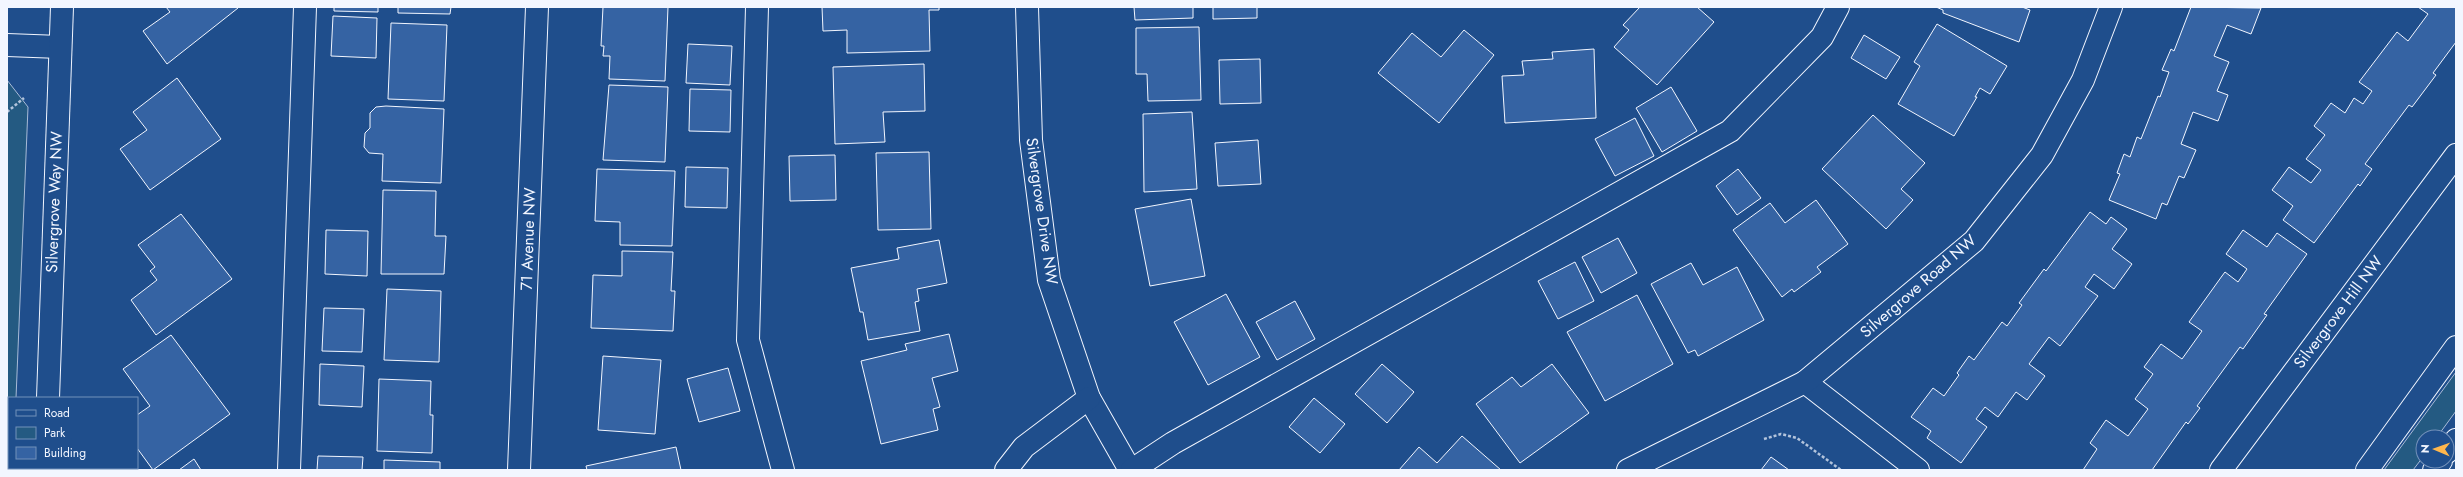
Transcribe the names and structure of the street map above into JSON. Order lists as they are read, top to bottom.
{
  "streets": {
    "street": [
      "Silvergrove Way NW",
      "Silvergrove Drive NW",
      "71 Avenue NW",
      "Silvergrove Road NW",
      "Silvergrove Hill NW"
    ]
  },
  "legend": ["Road", "Park", "Building"],
  "north": "left"
}
